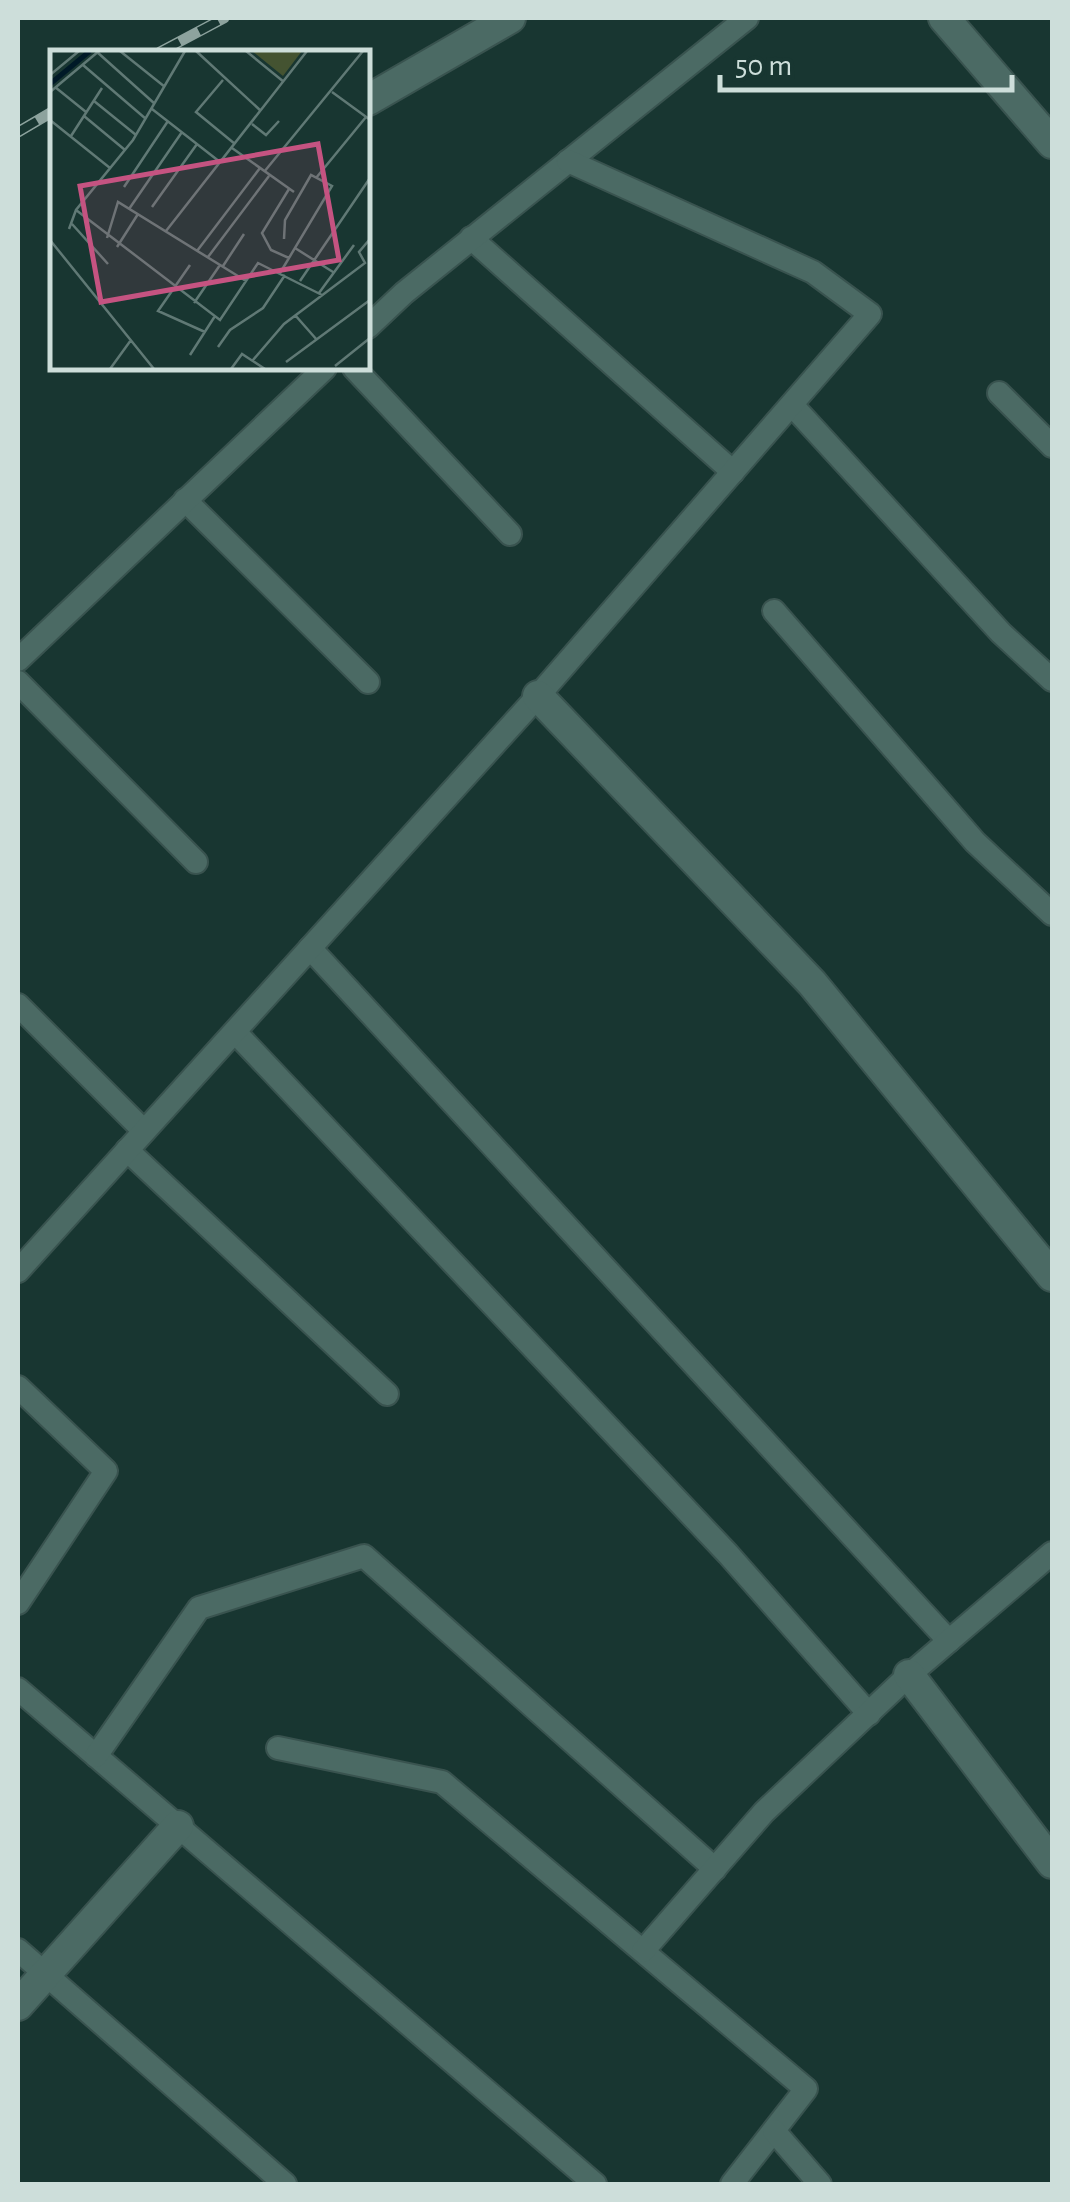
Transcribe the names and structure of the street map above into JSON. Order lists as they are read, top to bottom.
{
  "scale_bar": "50 m"
}
